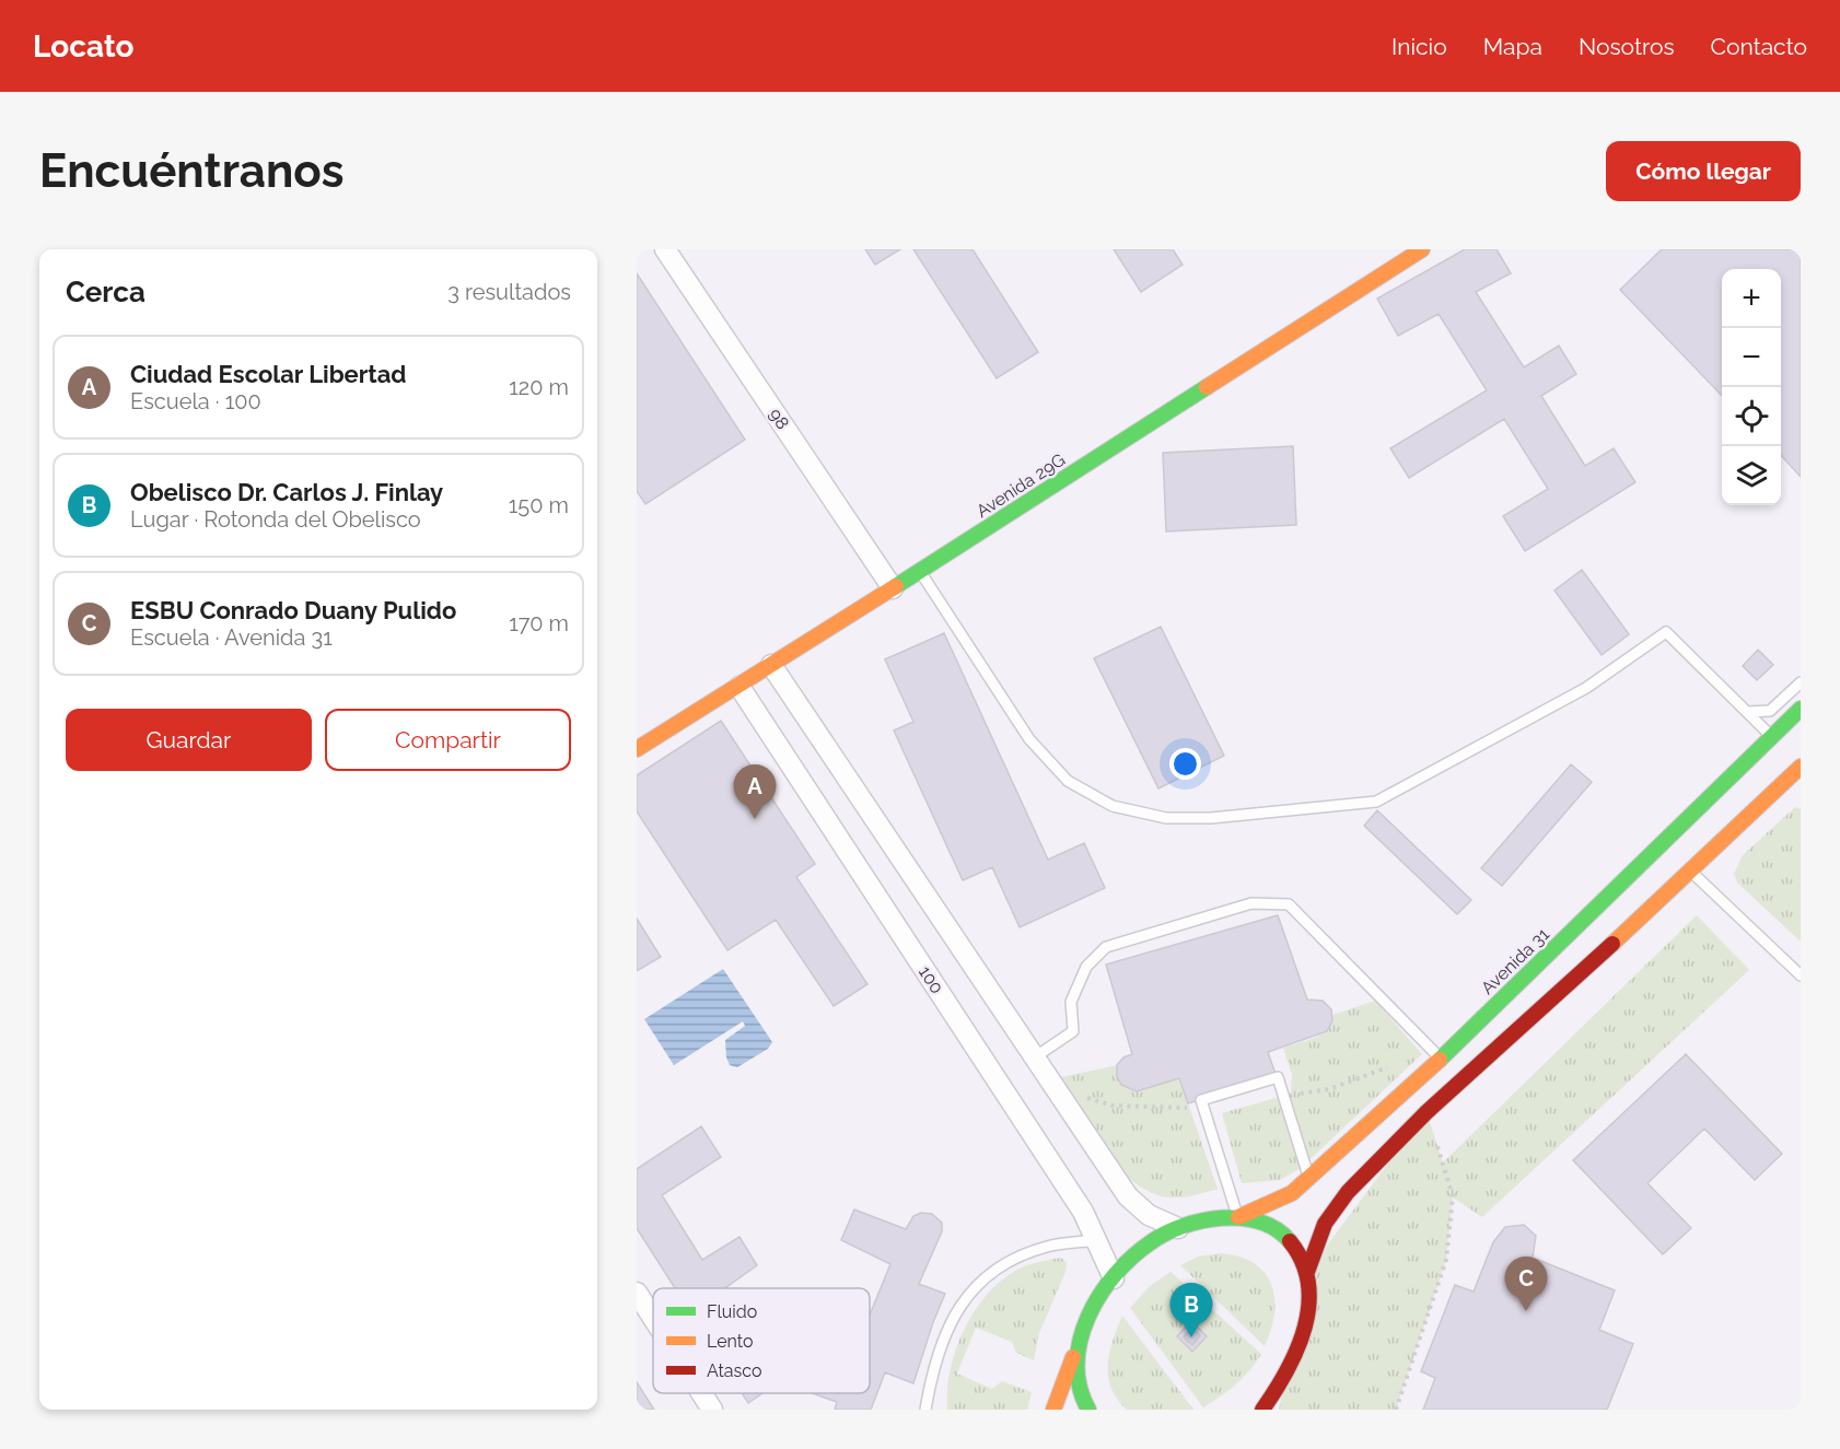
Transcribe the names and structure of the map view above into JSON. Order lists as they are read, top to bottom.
{
  "streets": {
    "main road": ["Avenida 29G", "Avenida 31"],
    "street": ["98", "100"]
  },
  "crossings": [
    ["98", "Avenida 29G"],
    ["Avenida 29G", "100"]
  ],
  "legend": ["Fluido", "Lento", "Atasco"],
  "page": {
    "header": "Locato",
    "nav": [
      "Inicio",
      "Mapa",
      "Nosotros",
      "Contacto"
    ],
    "buttons": [
      "Cómo llegar",
      ["Guardar", "Compartir"]
    ],
    "title": "Encuéntranos",
    "heading": ["Cerca", "3 resultados"],
    "map_buttons": ["+", "−"],
    "list": [
      {
        "mark": "A",
        "name": "Ciudad Escolar Libertad",
        "note": "Escuela · 100",
        "value": "120 m"
      },
      {
        "mark": "B",
        "name": "Obelisco Dr. Carlos J. Finlay",
        "note": "Lugar · Rotonda del Obelisco",
        "value": "150 m"
      },
      {
        "mark": "C",
        "name": "ESBU Conrado Duany Pulido",
        "note": "Escuela · Avenida 31",
        "value": "170 m"
      }
    ],
    "pins": ["A", "C", "B"]
  }
}
